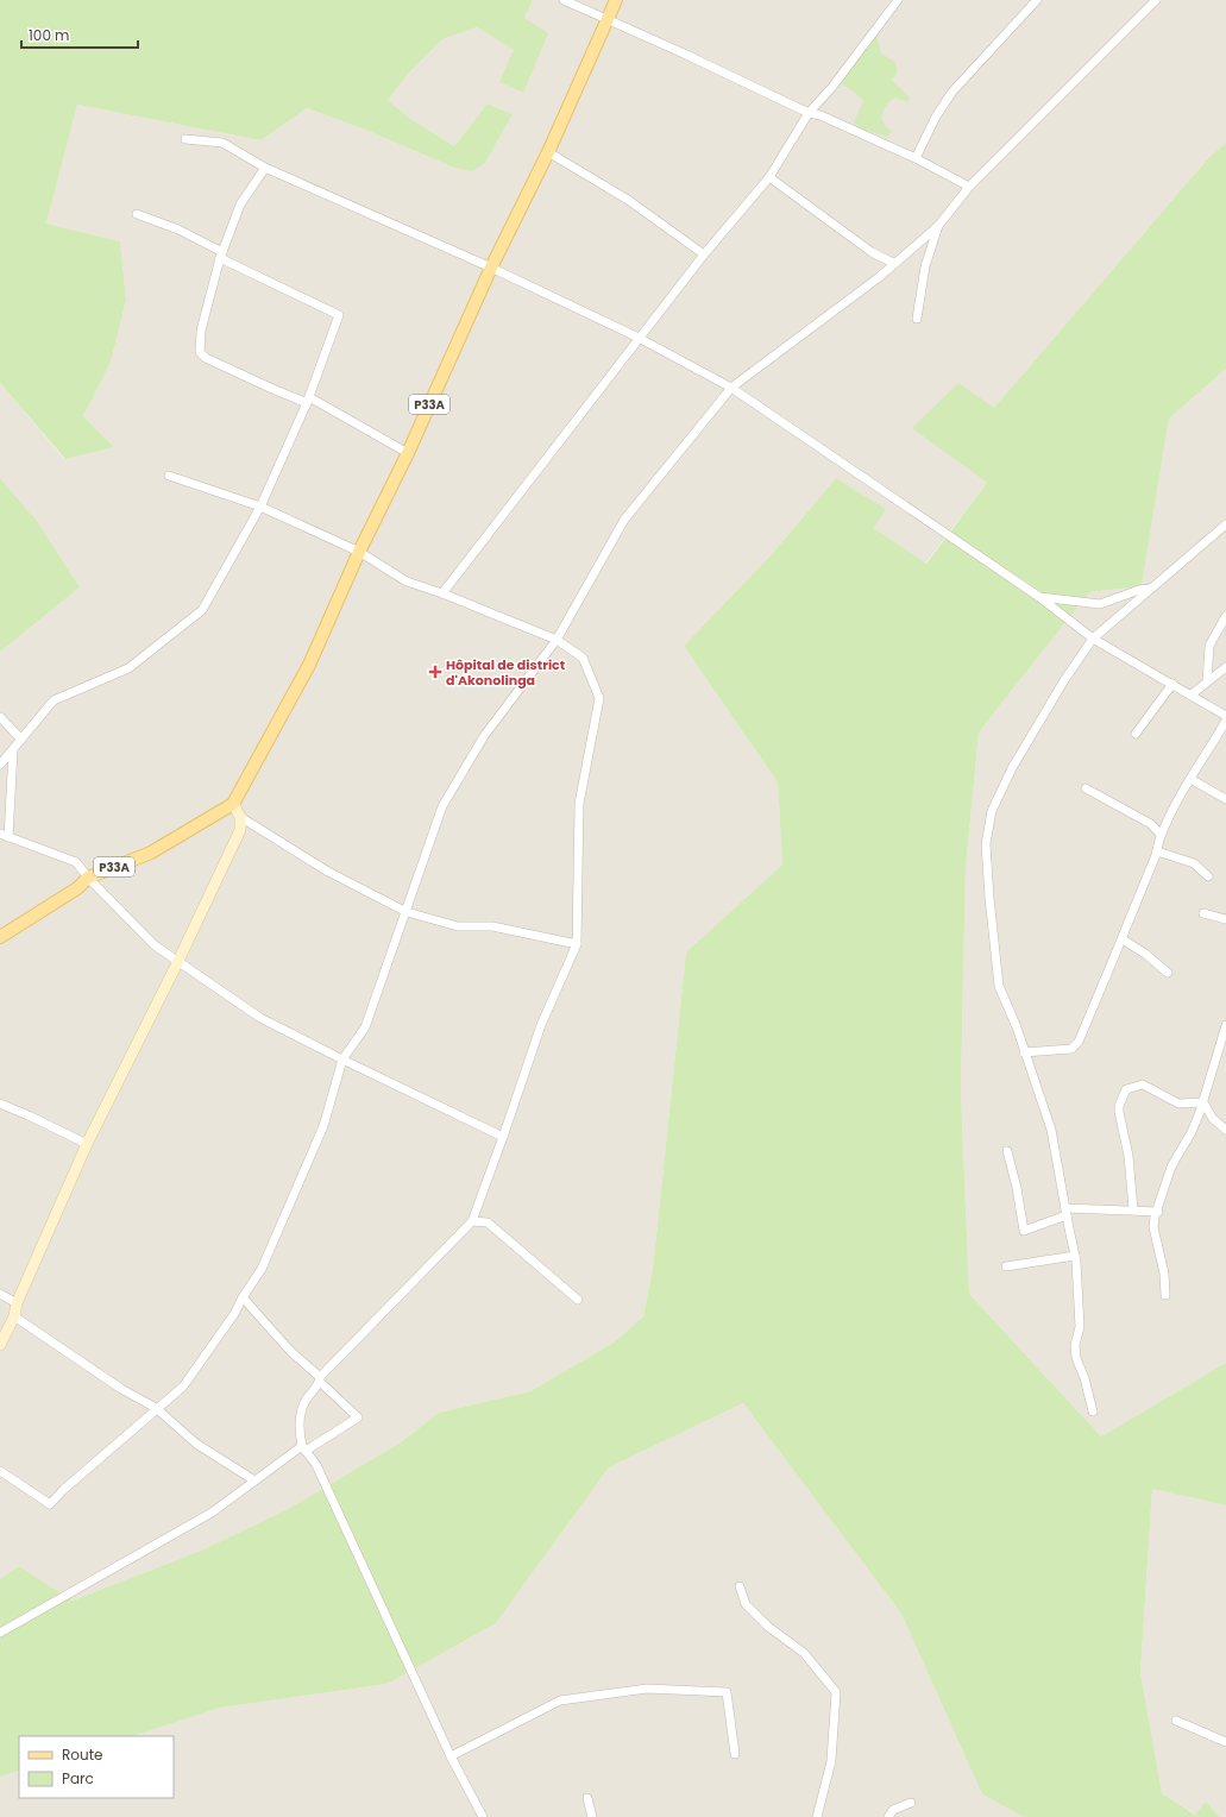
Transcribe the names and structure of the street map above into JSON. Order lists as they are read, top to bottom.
{
  "streets": {
    "main road": ["P33A"]
  },
  "places": {
    "health": ["Hôpital de district d'Akonolinga"]
  },
  "legend": ["Route", "Parc"],
  "scale_bar": "100 m"
}
